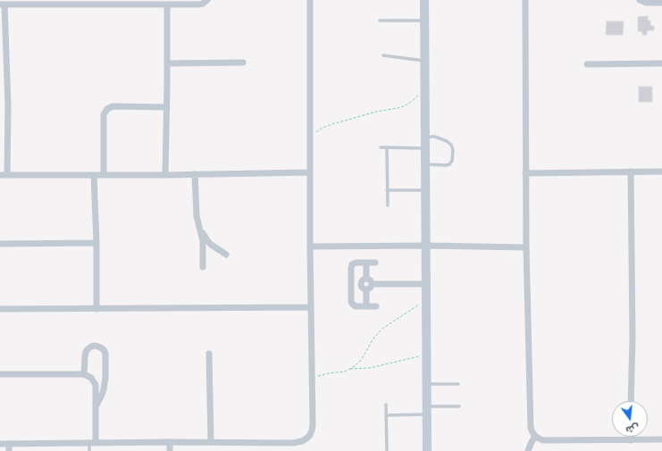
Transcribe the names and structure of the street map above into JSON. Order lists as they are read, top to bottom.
{
  "north": "bottom"
}
